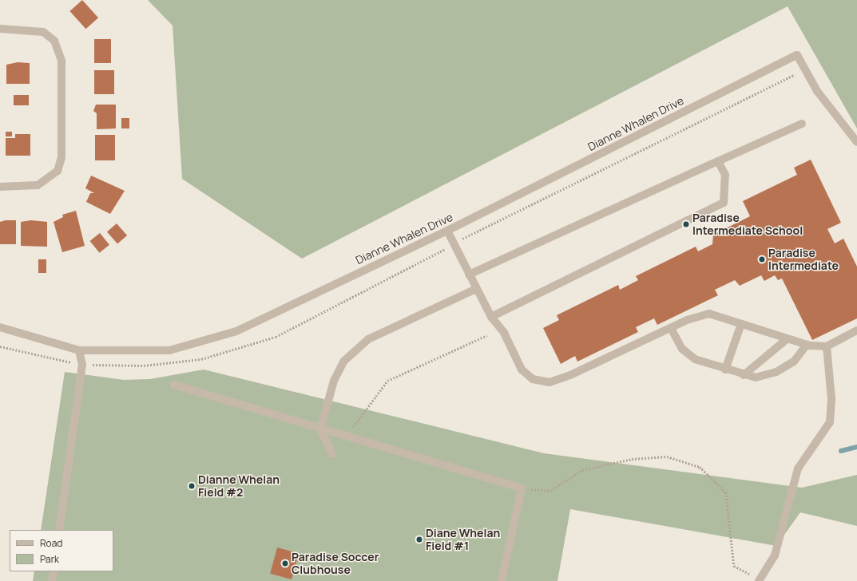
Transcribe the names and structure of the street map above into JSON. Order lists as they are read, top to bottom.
{
  "streets": {
    "street": ["Dianne Whalen Drive"]
  },
  "places": [
    "Paradise Intermediate School",
    "Paradise Intermediate",
    "Dianne Whelan Field #2",
    "Diane Whelan Field #1",
    "Paradise Soccer Clubhouse"
  ],
  "legend": ["Road", "Park"]
}
